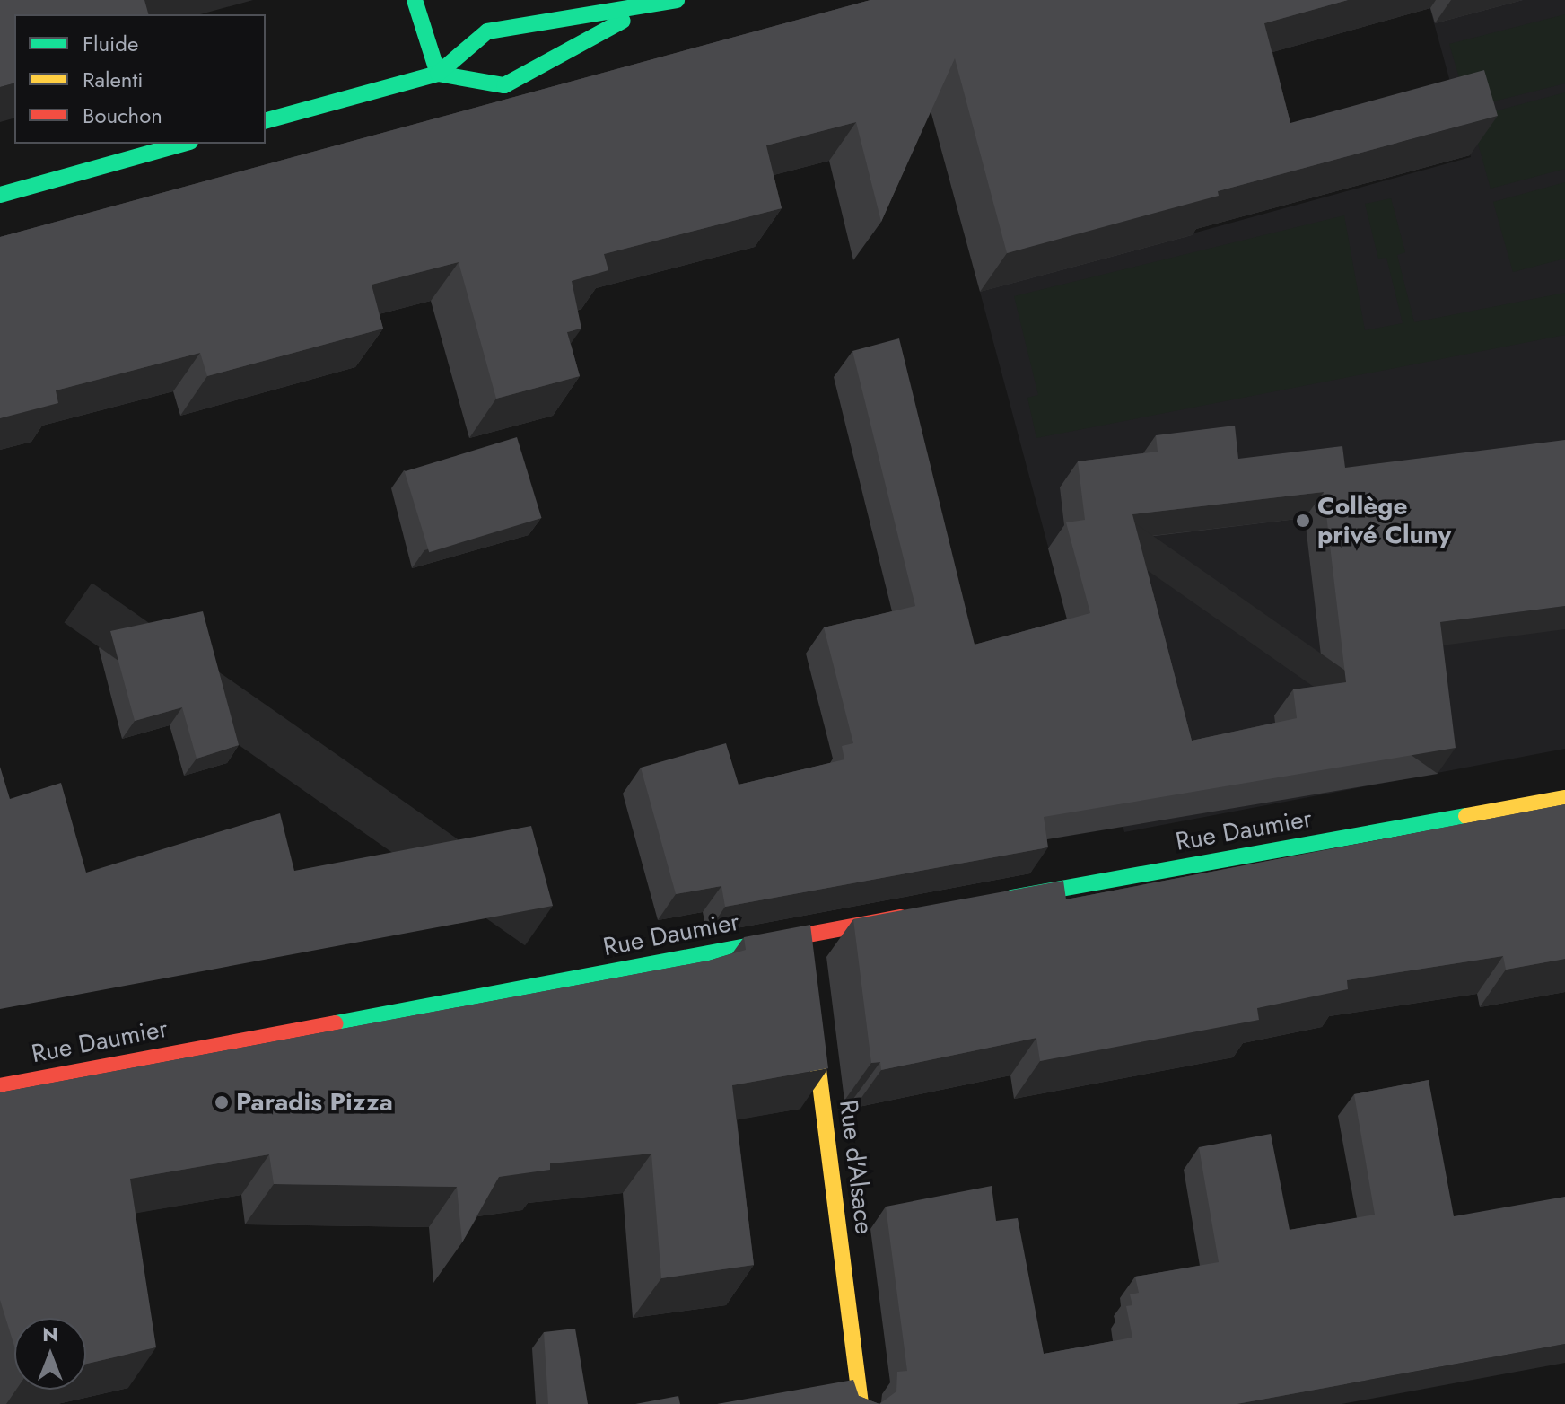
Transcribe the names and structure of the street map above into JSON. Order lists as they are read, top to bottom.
{
  "streets": {
    "street": ["Rue Daumier", "Rue d'Alsace"]
  },
  "places": ["Collège privé Cluny", "Paradis Pizza"],
  "legend": ["Fluide", "Ralenti", "Bouchon"],
  "north": "top"
}
